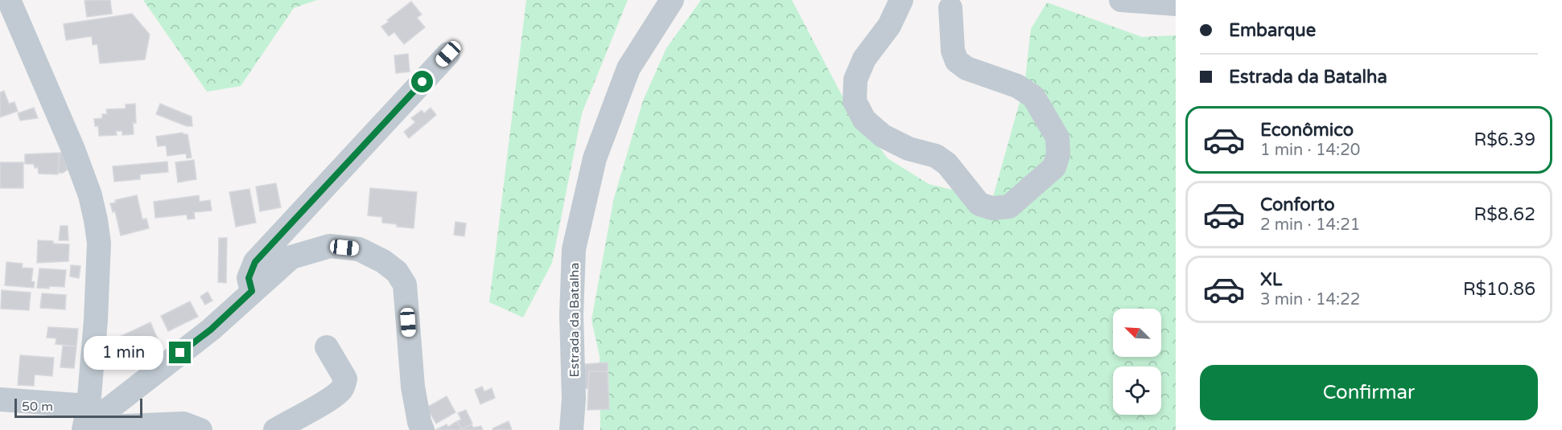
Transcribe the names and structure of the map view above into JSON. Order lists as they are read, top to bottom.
{
  "streets": {
    "street": ["Estrada da Batalha"]
  },
  "scale_bar": "50 m",
  "north": "top left",
  "page": {
    "banner": ["Embarque", "Estrada da Batalha"],
    "list": [
      {
        "name": "Econômico",
        "note": "1 min · 14:20",
        "value": "R$6.39"
      },
      {
        "name": "Conforto",
        "note": "2 min · 14:21",
        "value": "R$8.62"
      },
      {
        "name": "XL",
        "note": "3 min · 14:22",
        "value": "R$10.86"
      }
    ],
    "bubble": "1 min",
    "buttons": "Confirmar",
    "scale": "50 m"
  }
}
